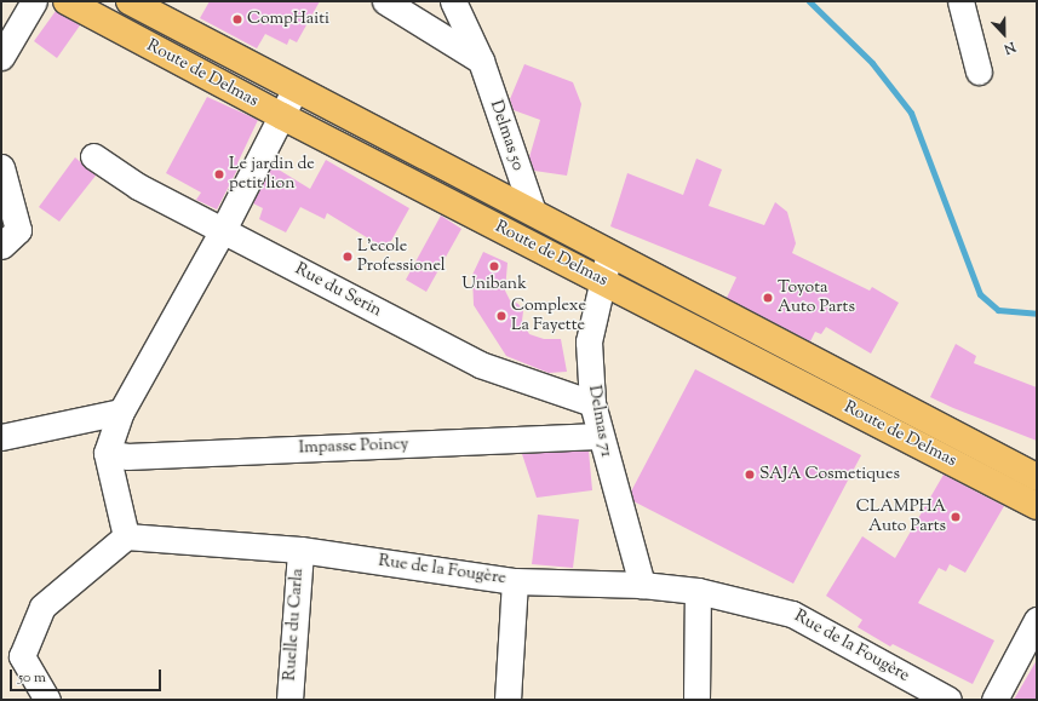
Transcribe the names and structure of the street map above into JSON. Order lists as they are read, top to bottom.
{
  "streets": {
    "main road": ["Route de Delmas"],
    "street": [
      "Delmas 50",
      "Rue du Serin",
      "Delmas 71",
      "Impasse Poincy",
      "Rue de la Fougère",
      "Ruelle du Carla"
    ]
  },
  "crossings": [
    ["Route de Delmas", "Delmas 50"],
    ["Route de Delmas", "Delmas 71"],
    ["Rue du Serin", "Delmas 71"],
    ["Delmas 71", "Impasse Poincy"],
    ["Delmas 71", "Rue de la Fougère"],
    ["Rue de la Fougère", "Ruelle du Carla"]
  ],
  "places": [
    "CompHaiti",
    "Le jardin de petit lion",
    "L'ecole Professionel",
    "Unibank",
    "Toyota Auto Parts",
    "Complexe La Fayette",
    "SAJA Cosmetiques",
    "CLAMPHA Auto Parts"
  ],
  "scale_bar": "50 m",
  "north": "bottom"
}
